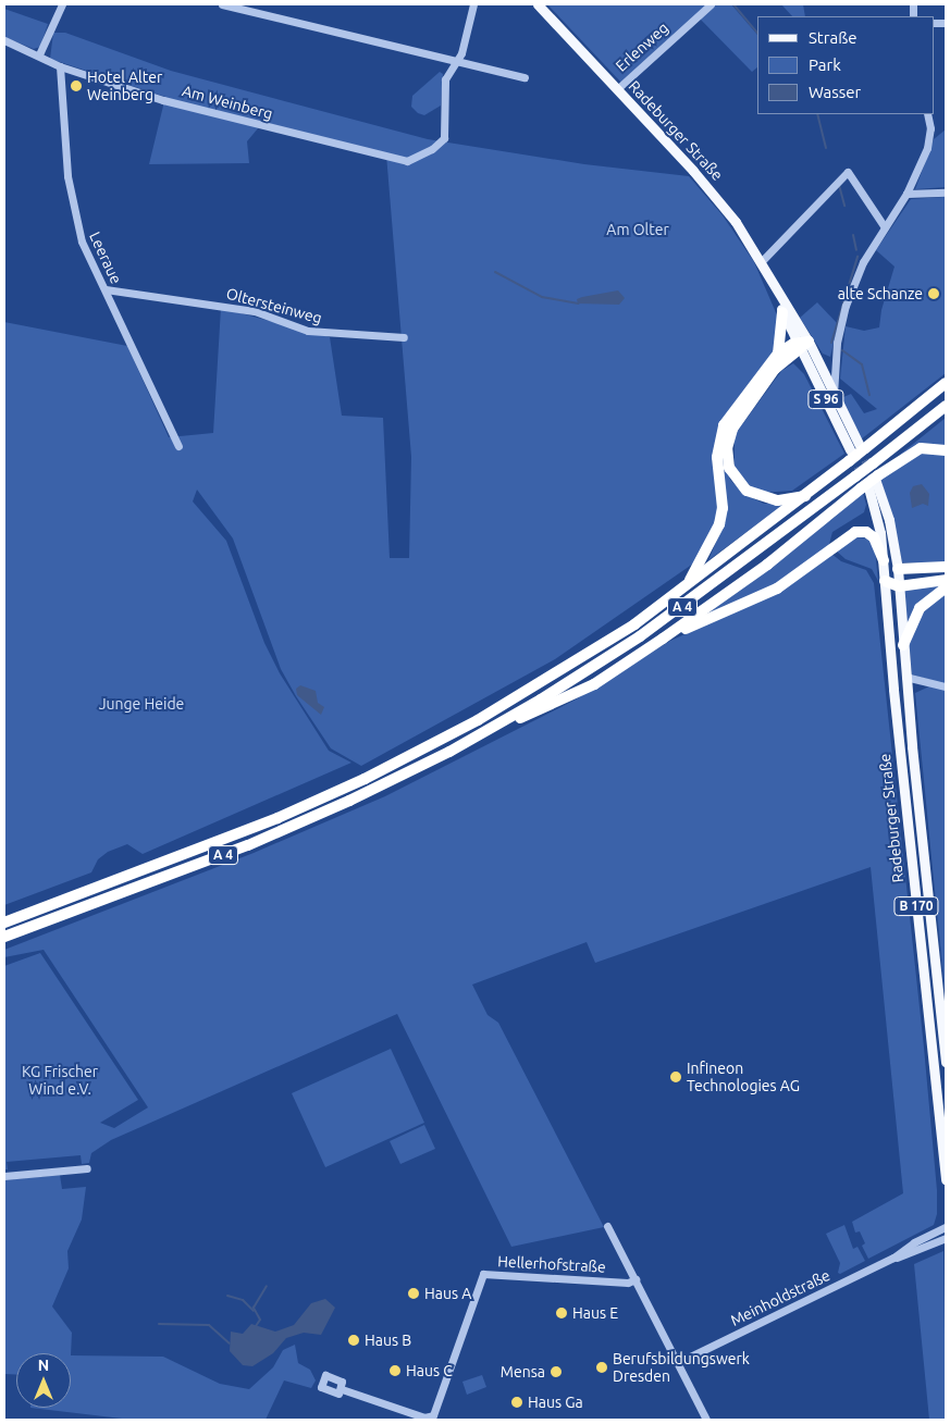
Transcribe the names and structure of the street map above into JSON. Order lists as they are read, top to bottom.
{
  "streets": {
    "highway": ["A 4"],
    "main road": ["Radeburger Straße", "S 96", "B 170"],
    "street": [
      "Erlenweg",
      "Am Weinberg",
      "Leeraue",
      "Oltersteinweg",
      "Hellerhofstraße",
      "Meinholdstraße"
    ]
  },
  "crossings": [
    ["Erlenweg", "Radeburger Straße"],
    ["Am Weinberg", "Leeraue"],
    ["Radeburger Straße", "A 4"],
    ["Leeraue", "Oltersteinweg"],
    ["Hellerhofstraße", "Meinholdstraße"]
  ],
  "parks": ["Am Olter", "Junge Heide", "KG Frischer Wind e.V."],
  "places": [
    "Hotel Alter Weinberg",
    "alte Schanze",
    "Infineon Technologies AG",
    "Haus A",
    "Haus E",
    "Haus B",
    "Berufsbildungswerk Dresden",
    "Haus C",
    "Mensa",
    "Haus Ga"
  ],
  "legend": ["Straße", "Park", "Wasser"],
  "north": "top"
}
